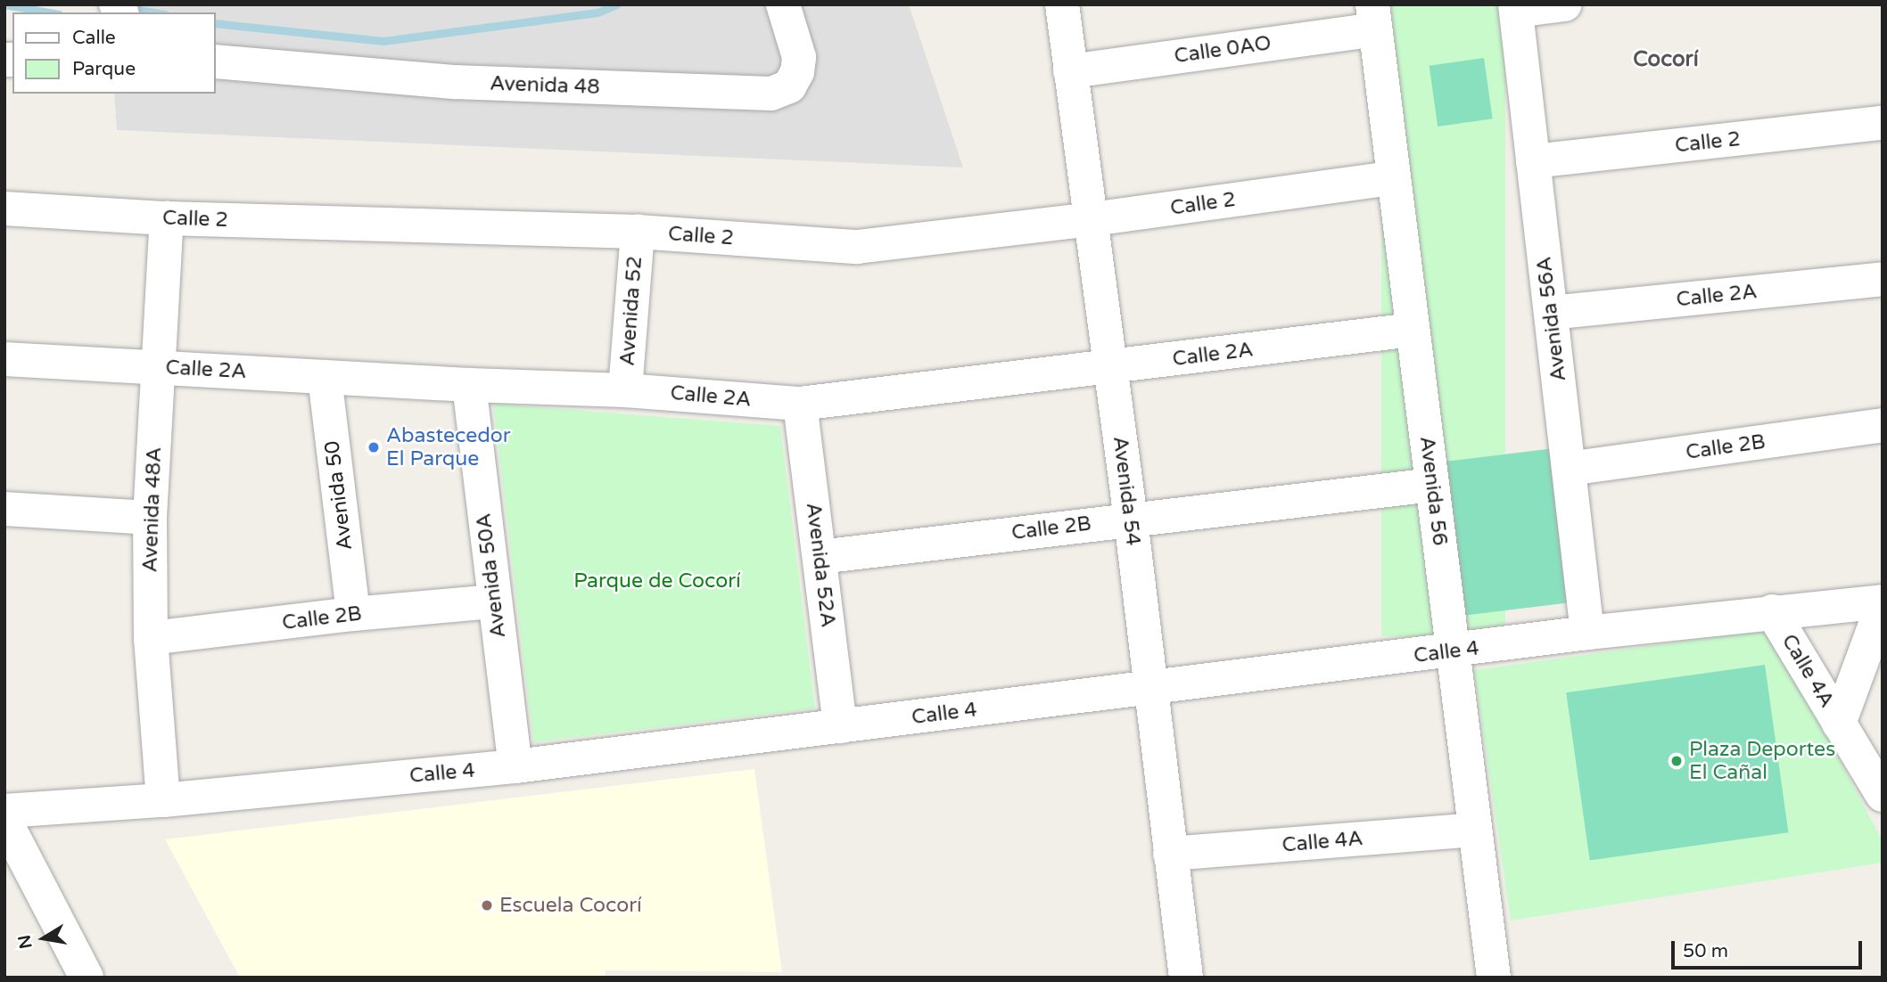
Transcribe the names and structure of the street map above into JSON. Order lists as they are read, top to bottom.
{
  "streets": {
    "street": [
      "Calle 0AO",
      "Avenida 48",
      "Calle 2",
      "Calle 2A",
      "Avenida 52",
      "Avenida 56A",
      "Calle 2B",
      "Avenida 54",
      "Avenida 56",
      "Avenida 50",
      "Avenida 48A",
      "Avenida 52A",
      "Avenida 50A",
      "Calle 4",
      "Calle 4A"
    ]
  },
  "crossings": [
    ["Calle 0AO", "Avenida 54"],
    ["Calle 0AO", "Avenida 56"],
    ["Calle 2", "Avenida 52"],
    ["Calle 2", "Avenida 56A"],
    ["Calle 2", "Avenida 54"],
    ["Calle 2", "Avenida 56"],
    ["Calle 2", "Avenida 48A"],
    ["Calle 2A", "Avenida 52"],
    ["Calle 2A", "Avenida 56A"],
    ["Calle 2A", "Avenida 54"],
    ["Calle 2A", "Avenida 56"],
    ["Calle 2A", "Avenida 50"],
    ["Calle 2A", "Avenida 48A"],
    ["Calle 2A", "Avenida 52A"],
    ["Calle 2A", "Avenida 50A"],
    ["Avenida 56A", "Calle 2B"],
    ["Avenida 56A", "Calle 4"],
    ["Calle 2B", "Avenida 54"],
    ["Calle 2B", "Avenida 56"],
    ["Calle 2B", "Avenida 50"],
    ["Calle 2B", "Avenida 48A"],
    ["Calle 2B", "Avenida 52A"],
    ["Calle 2B", "Avenida 50A"],
    ["Avenida 54", "Calle 4"],
    ["Avenida 54", "Calle 4A"],
    ["Avenida 56", "Calle 4"],
    ["Avenida 56", "Calle 4A"],
    ["Avenida 48A", "Calle 4"],
    ["Avenida 52A", "Calle 4"],
    ["Avenida 50A", "Calle 4"],
    ["Calle 4", "Calle 4A"]
  ],
  "districts": ["Cocorí"],
  "parks": ["Parque de Cocorí"],
  "places": ["Abastecedor El Parque", "Plaza Deportes El Cañal", "Escuela Cocorí"],
  "legend": ["Calle", "Parque"],
  "scale_bar": "50 m",
  "north": "left"
}
